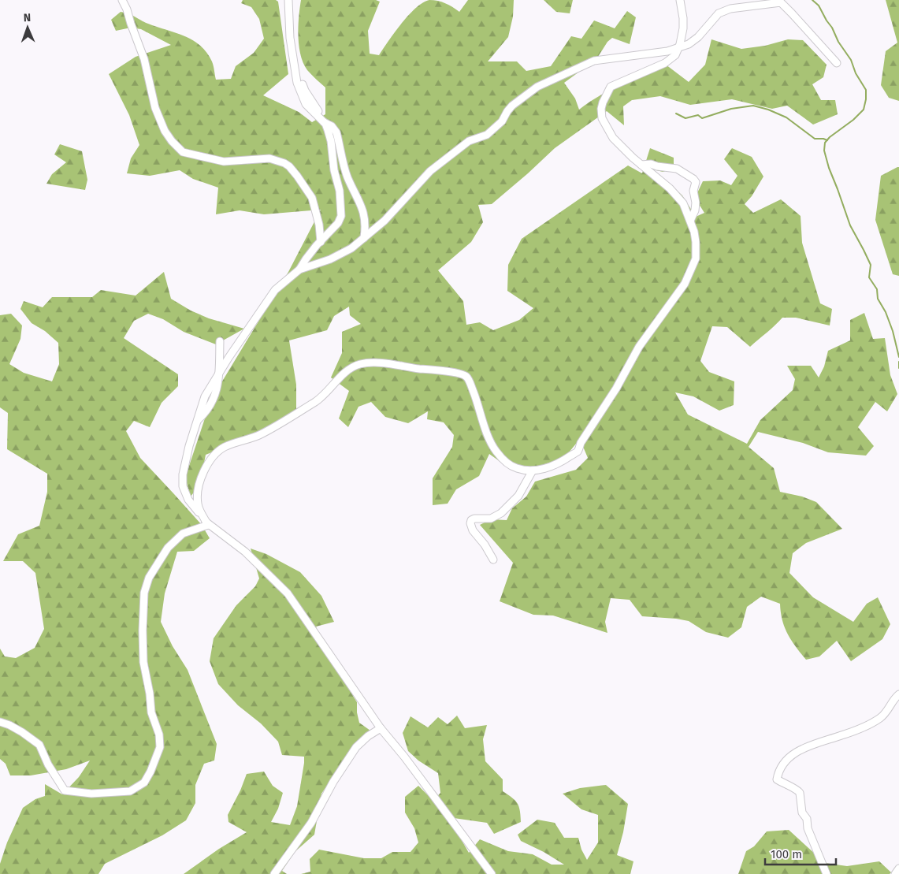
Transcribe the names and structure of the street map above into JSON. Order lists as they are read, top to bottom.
{
  "scale_bar": "100 m",
  "north": "top"
}
